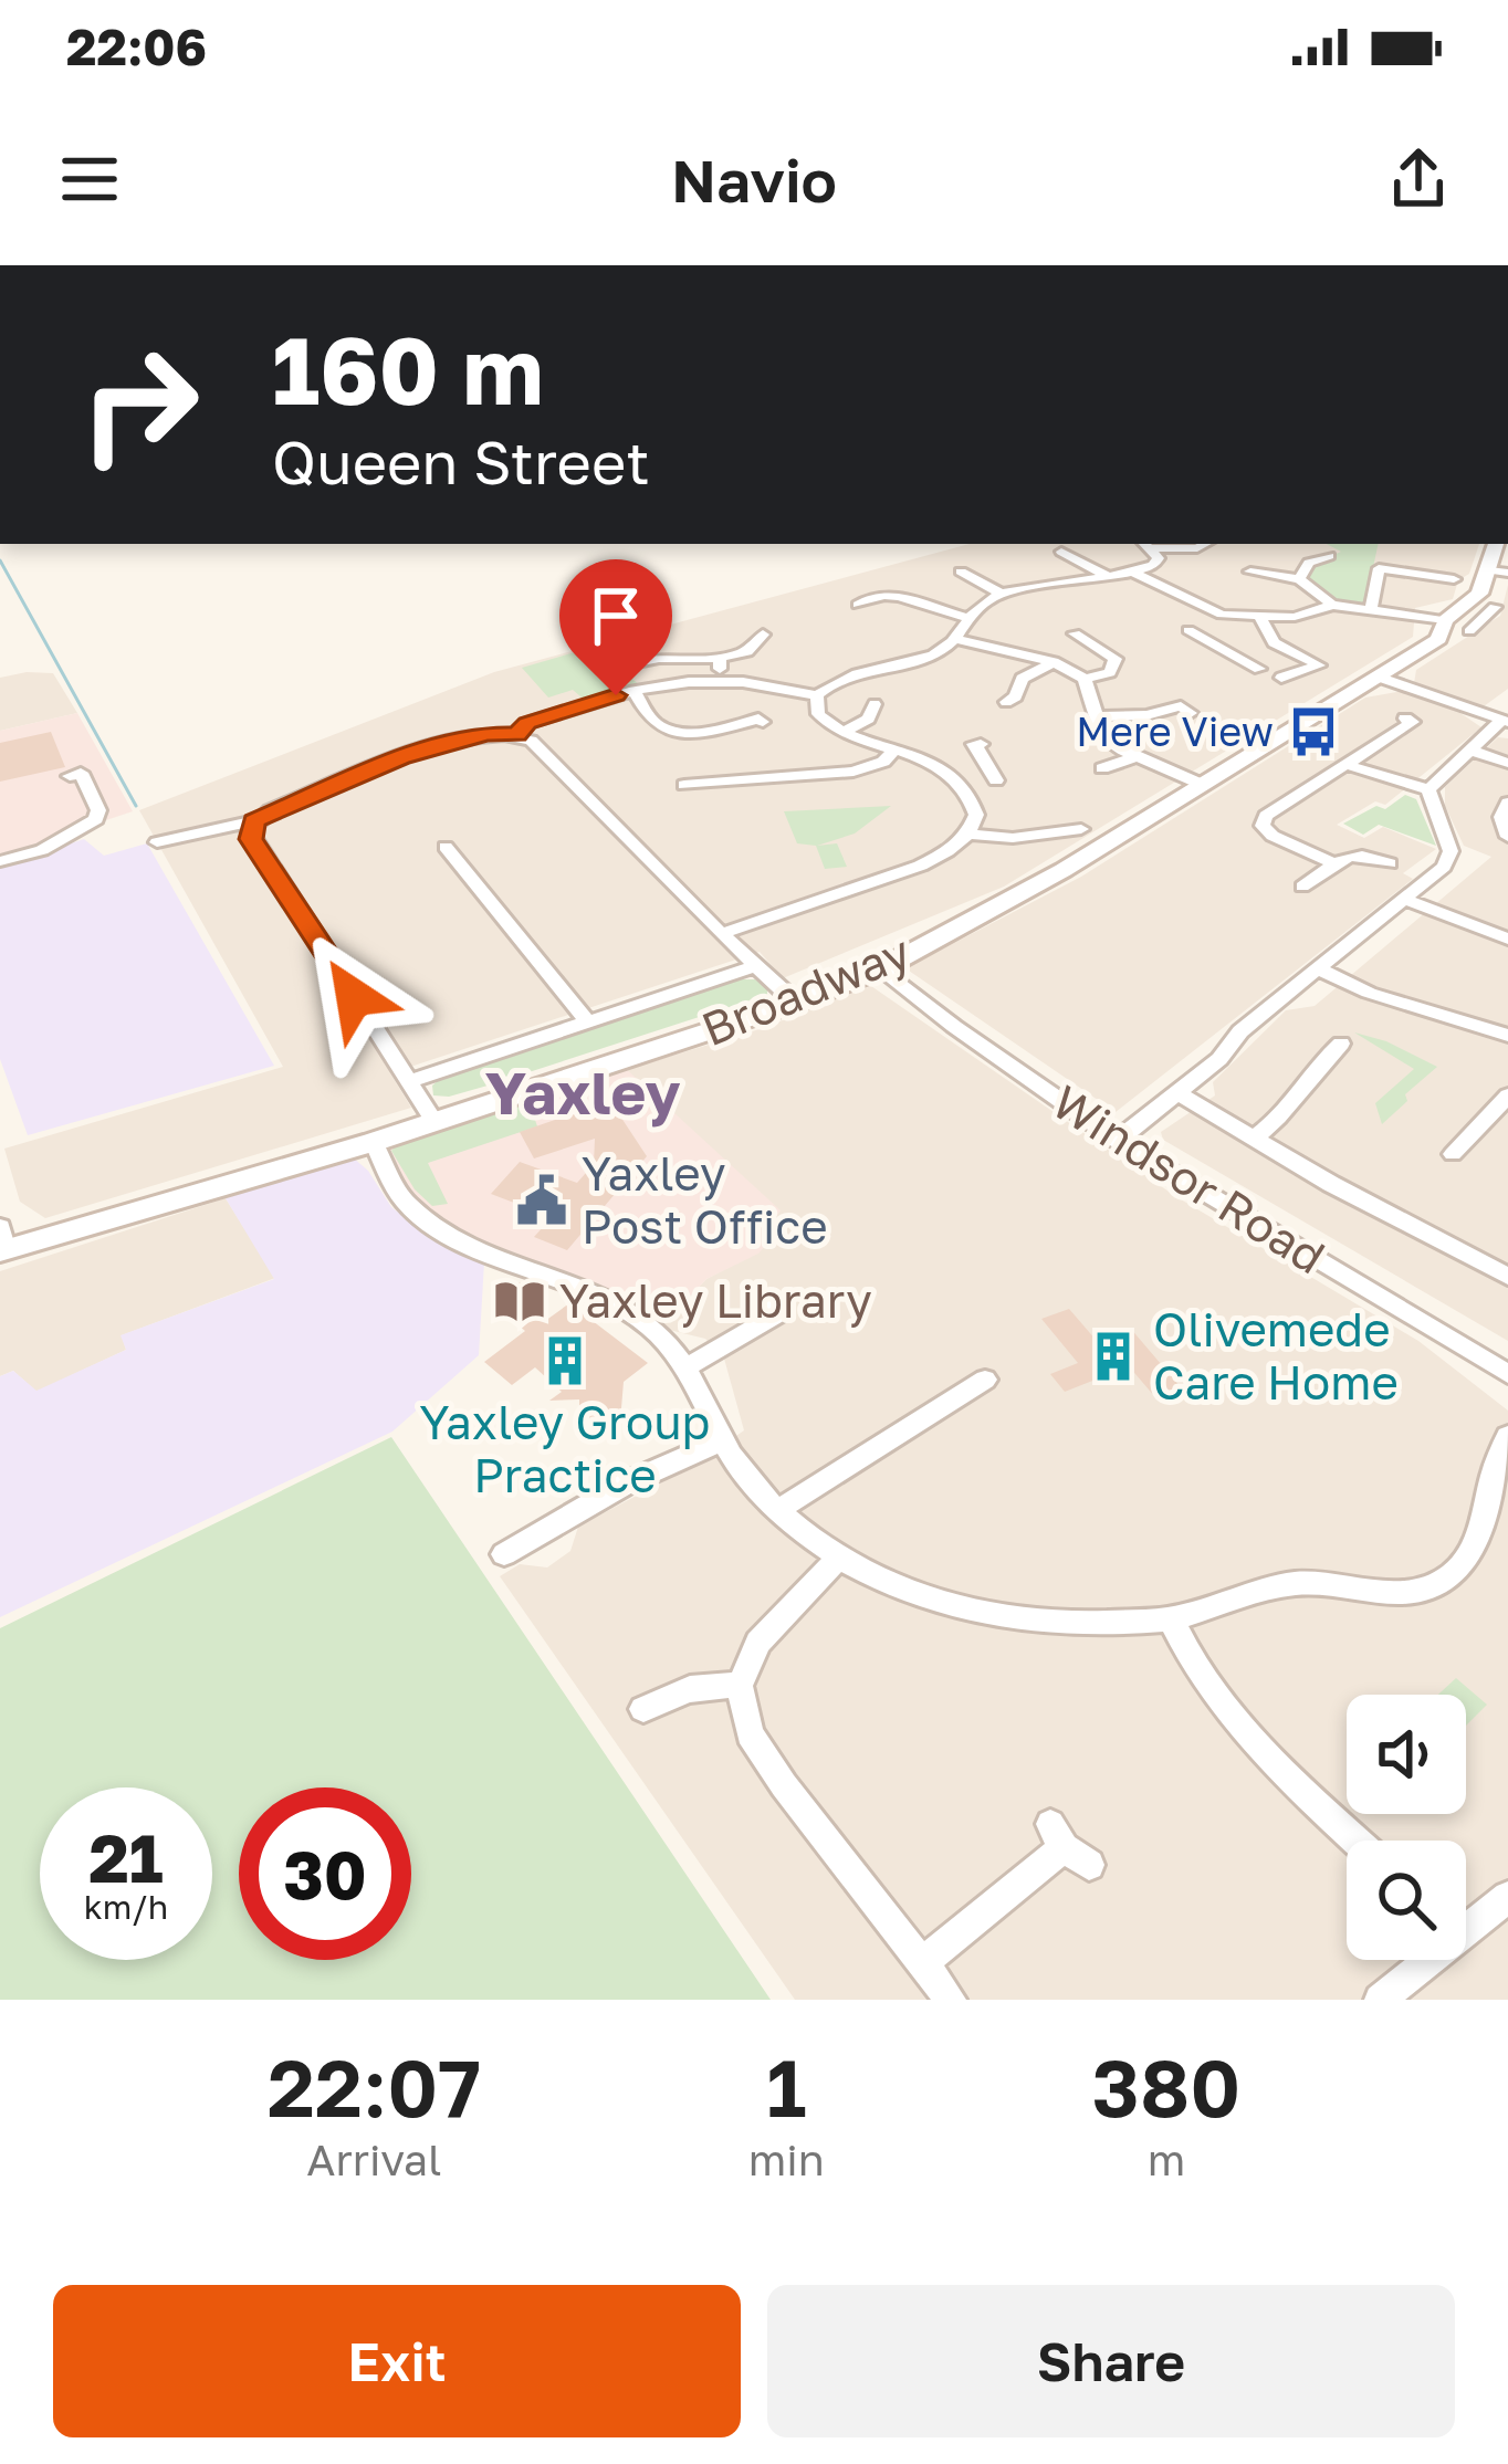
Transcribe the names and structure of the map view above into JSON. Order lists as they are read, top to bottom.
{
  "streets": {
    "main road": ["Broadway"],
    "street": ["Windsor Road"]
  },
  "crossings": [
    ["Broadway", "Windsor Road"]
  ],
  "districts": ["Yaxley"],
  "places": {
    "bus stop": ["Mere View"],
    "public building": ["Yaxley Post Office"],
    "library": ["Yaxley Library"],
    "building": ["Olivemede Care Home", "Yaxley Group Practice"]
  },
  "page": {
    "status": "22:06",
    "header": "Navio",
    "turn": ["160 m", "Queen Street"],
    "speed": "21 km/h",
    "limit": "30",
    "eta": [
      "22:07",
      "Arrival",
      "1",
      "min",
      "380",
      "m"
    ],
    "buttons": ["Exit", "Share"]
  }
}
